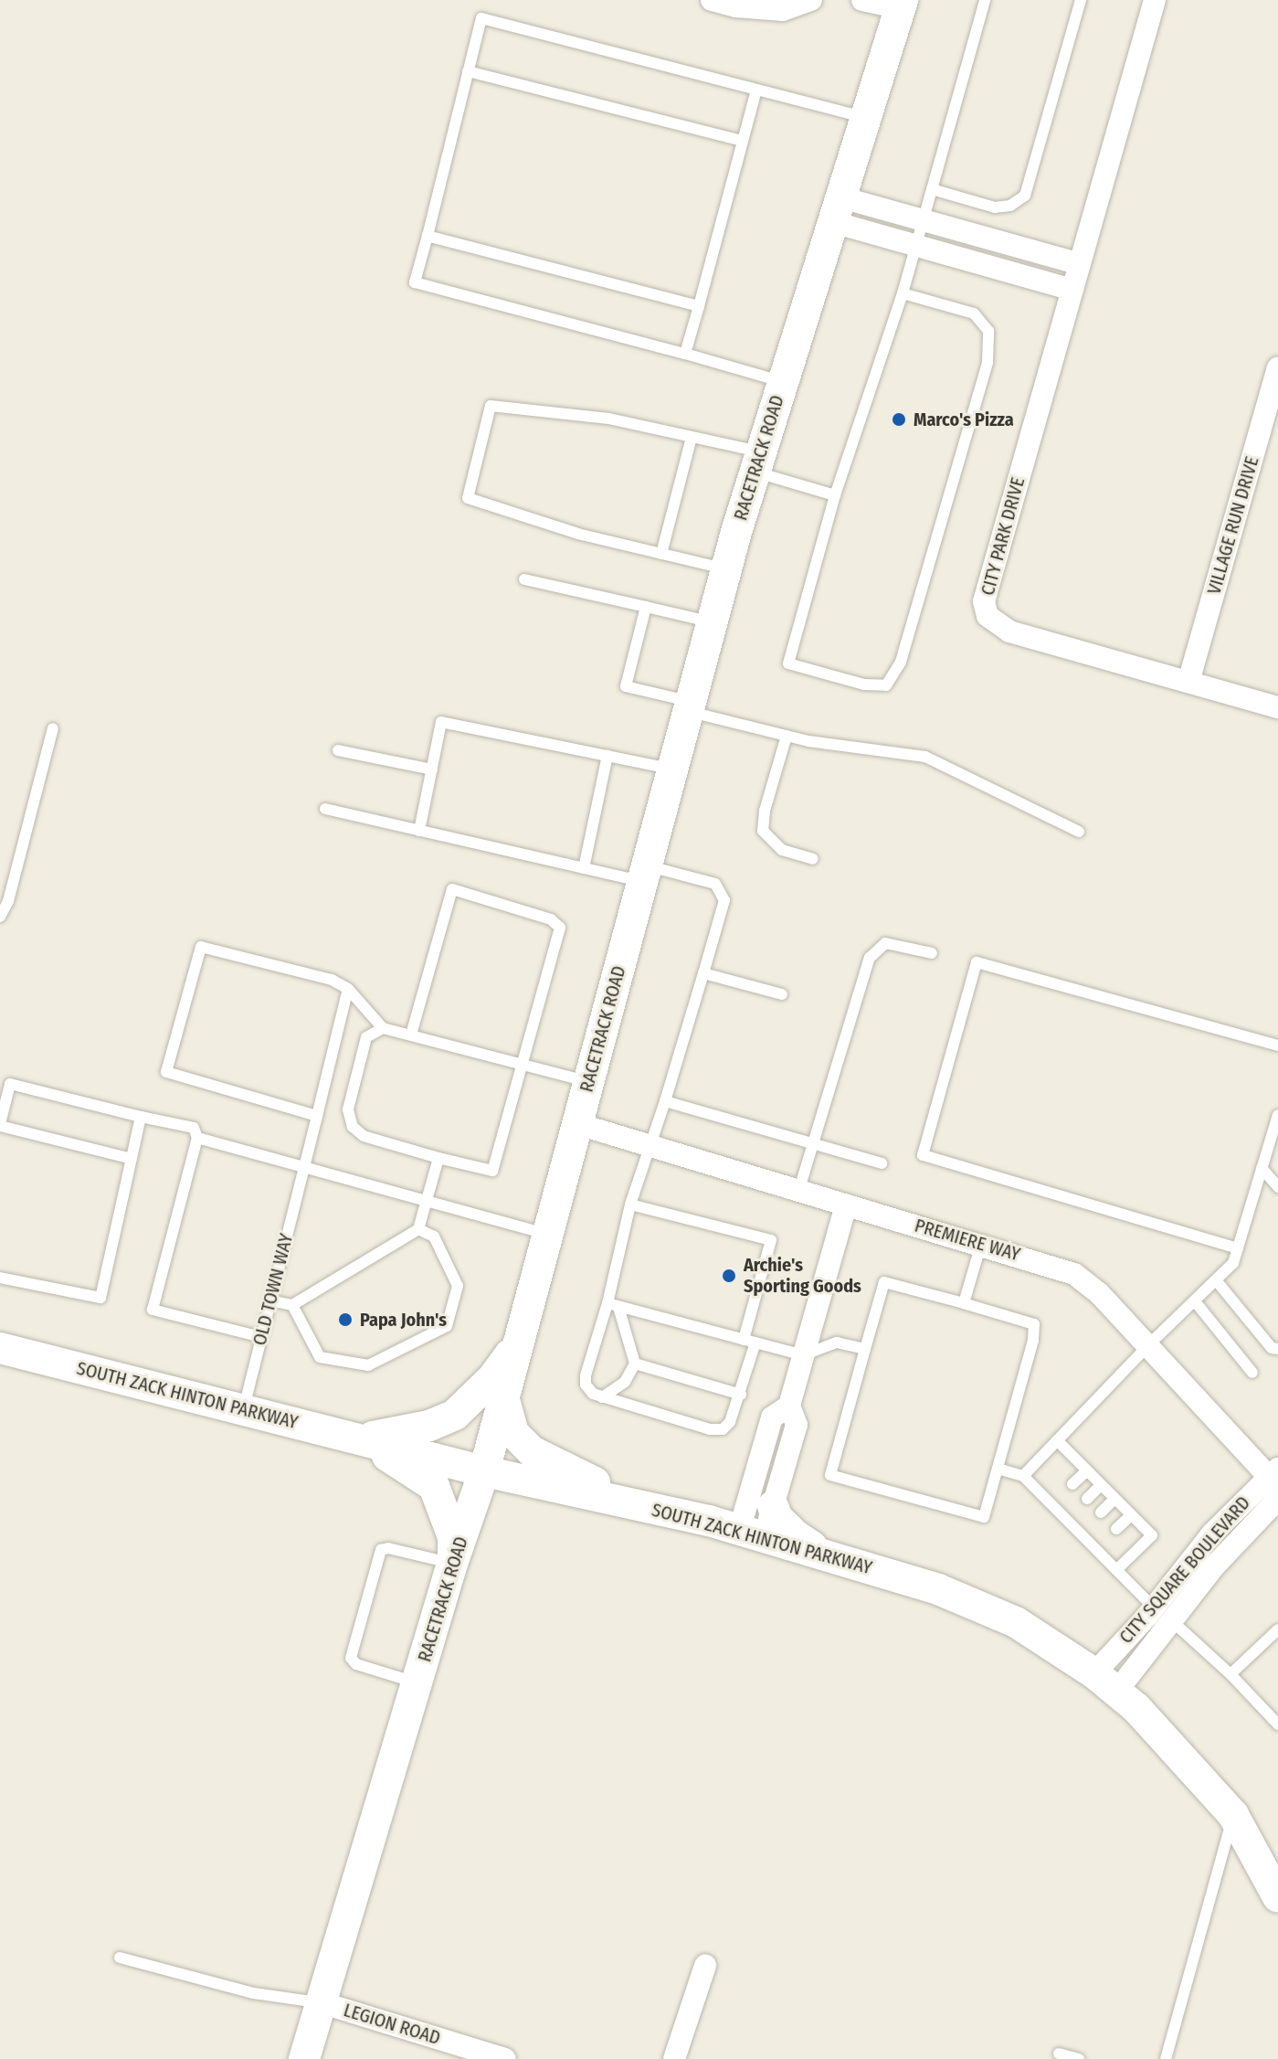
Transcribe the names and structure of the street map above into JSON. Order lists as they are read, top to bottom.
{
  "streets": {
    "street": [
      "RACETRACK ROAD",
      "VILLAGE RUN DRIVE",
      "CITY PARK DRIVE",
      "PREMIERE WAY",
      "SOUTH ZACK HINTON PARKWAY",
      "CITY SQUARE BOULEVARD",
      "LEGION ROAD"
    ],
    "lane": ["OLD TOWN WAY"]
  },
  "crossings": [
    ["RACETRACK ROAD", "PREMIERE WAY"],
    ["RACETRACK ROAD", "SOUTH ZACK HINTON PARKWAY"],
    ["RACETRACK ROAD", "LEGION ROAD"],
    ["VILLAGE RUN DRIVE", "CITY PARK DRIVE"],
    ["PREMIERE WAY", "CITY SQUARE BOULEVARD"],
    ["OLD TOWN WAY", "SOUTH ZACK HINTON PARKWAY"],
    ["SOUTH ZACK HINTON PARKWAY", "CITY SQUARE BOULEVARD"]
  ],
  "places": ["Marco's Pizza", "Archie's Sporting Goods", "Papa John's"]
}
